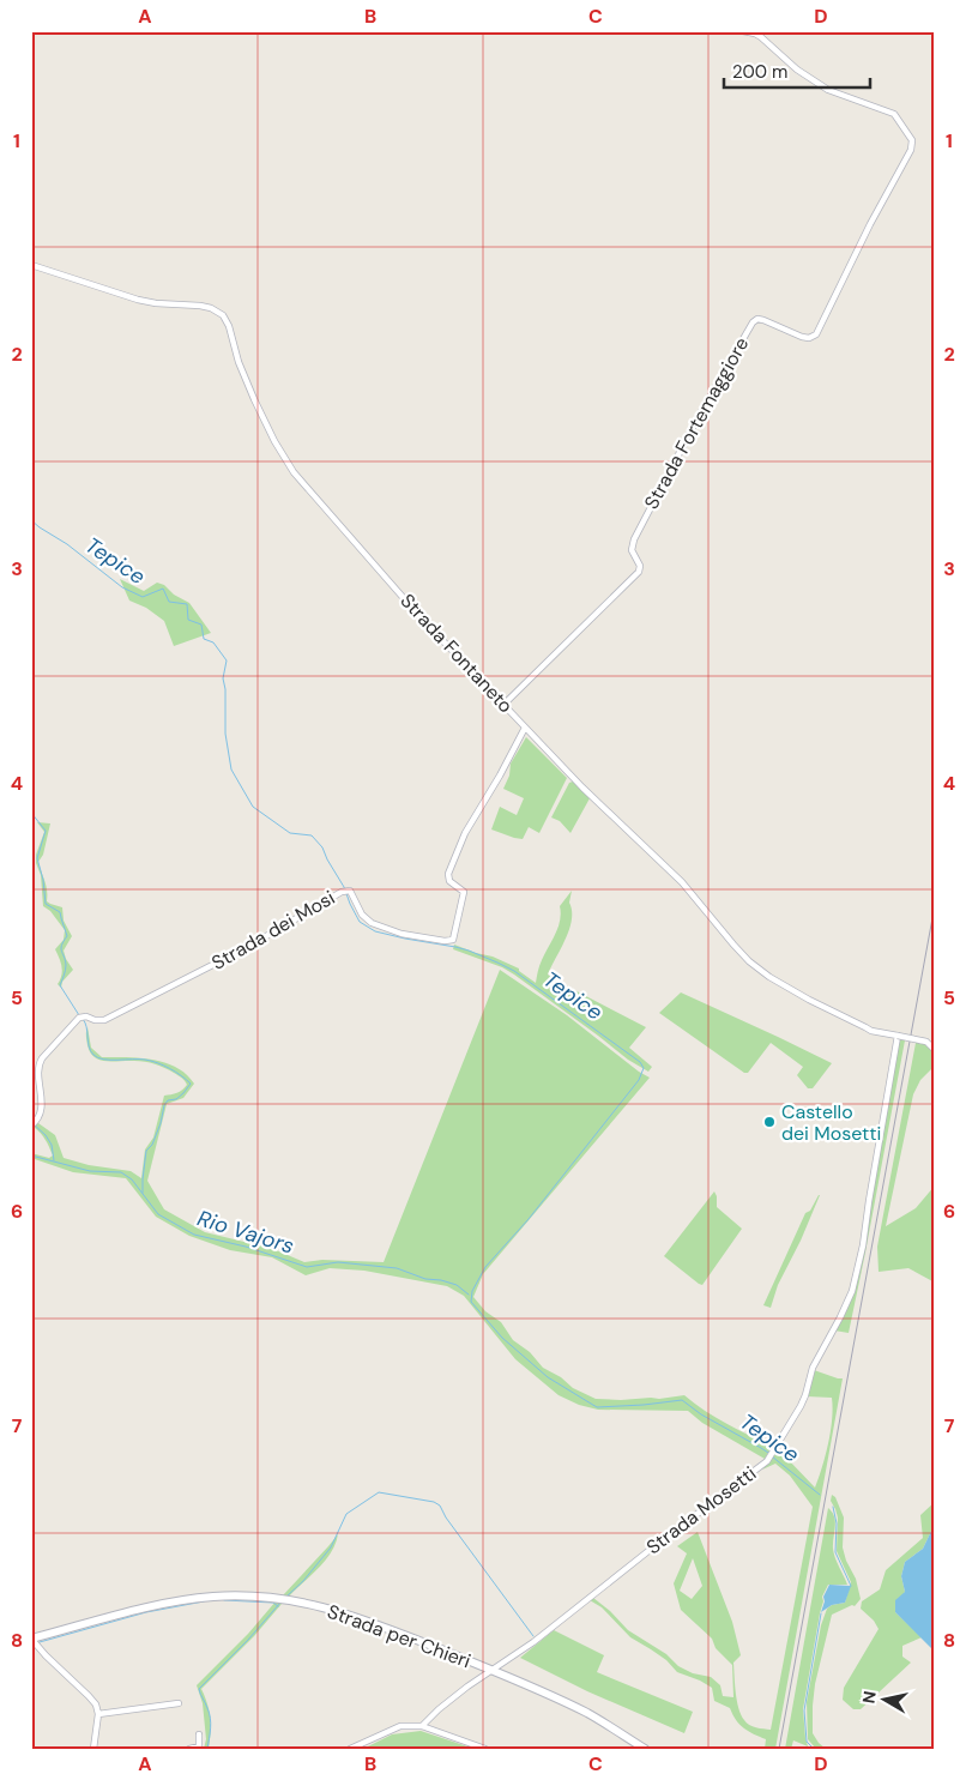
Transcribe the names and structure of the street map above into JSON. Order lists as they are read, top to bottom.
{
  "streets": {
    "main road": ["Strada per Chieri"],
    "street": [
      "Strada Fortemaggiore",
      "Strada Fontaneto",
      "Strada dei Mosi",
      "Strada Mosetti"
    ]
  },
  "crossings": [
    ["Strada Fortemaggiore", "Strada Fontaneto"],
    ["Strada Fontaneto", "Strada dei Mosi"],
    ["Strada Fontaneto", "Strada Mosetti"],
    ["Strada Mosetti", "Strada per Chieri"]
  ],
  "water": ["Tepice", "Rio Vajors"],
  "places": ["Castello dei Mosetti"],
  "scale_bar": "200 m",
  "north": "left",
  "grid": {
    "columns": [
      "A",
      "B",
      "C",
      "D"
    ],
    "rows": [
      "1",
      "2",
      "3",
      "4",
      "5",
      "6",
      "7",
      "8"
    ]
  }
}
